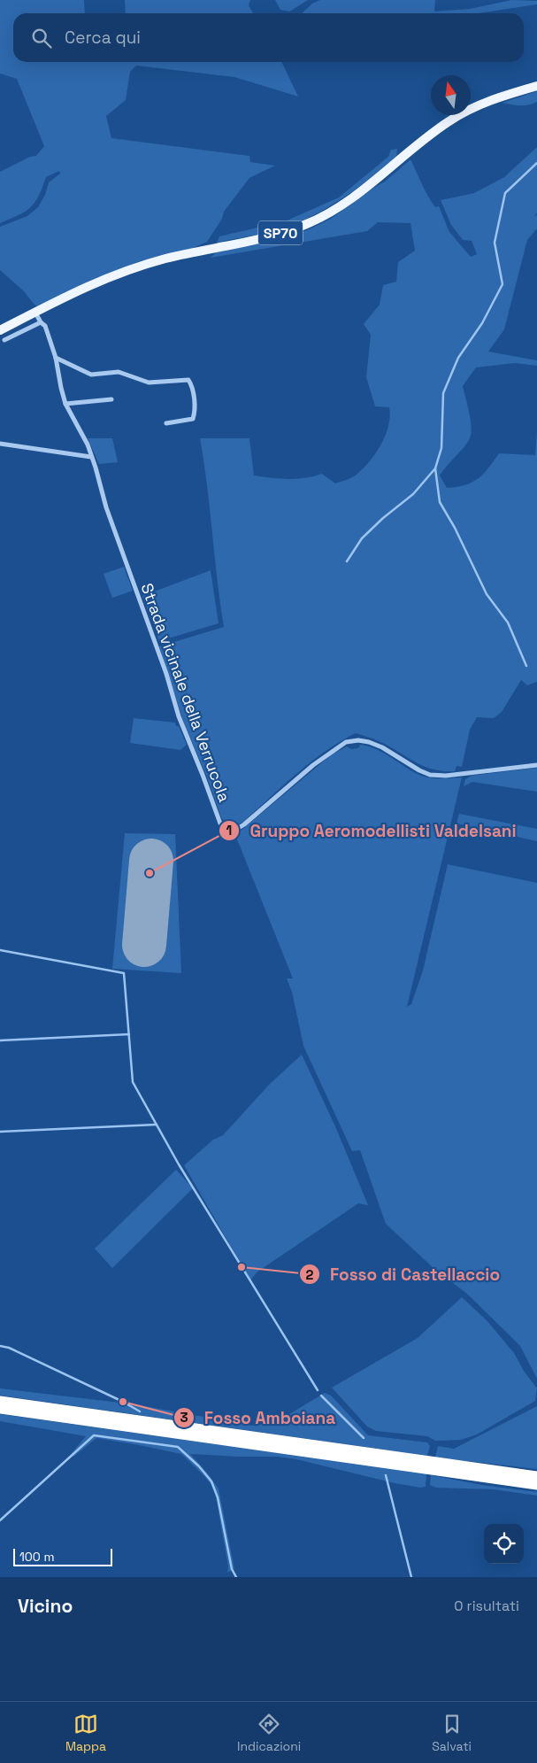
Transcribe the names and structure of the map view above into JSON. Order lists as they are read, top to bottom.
{
  "streets": {
    "main road": ["SP70"],
    "street": ["Strada vicinale della Verrucola"]
  },
  "places": ["Gruppo Aeromodellisti Valdelsani", "Fosso di Castellaccio", "Fosso Amboiana"],
  "scale_bar": "100 m",
  "north": "top",
  "page": {
    "search": "Cerca qui",
    "scale": "100 m",
    "heading": ["Vicino", "0 risultati"],
    "nav": ["Mappa", "Indicazioni", "Salvati"]
  }
}
